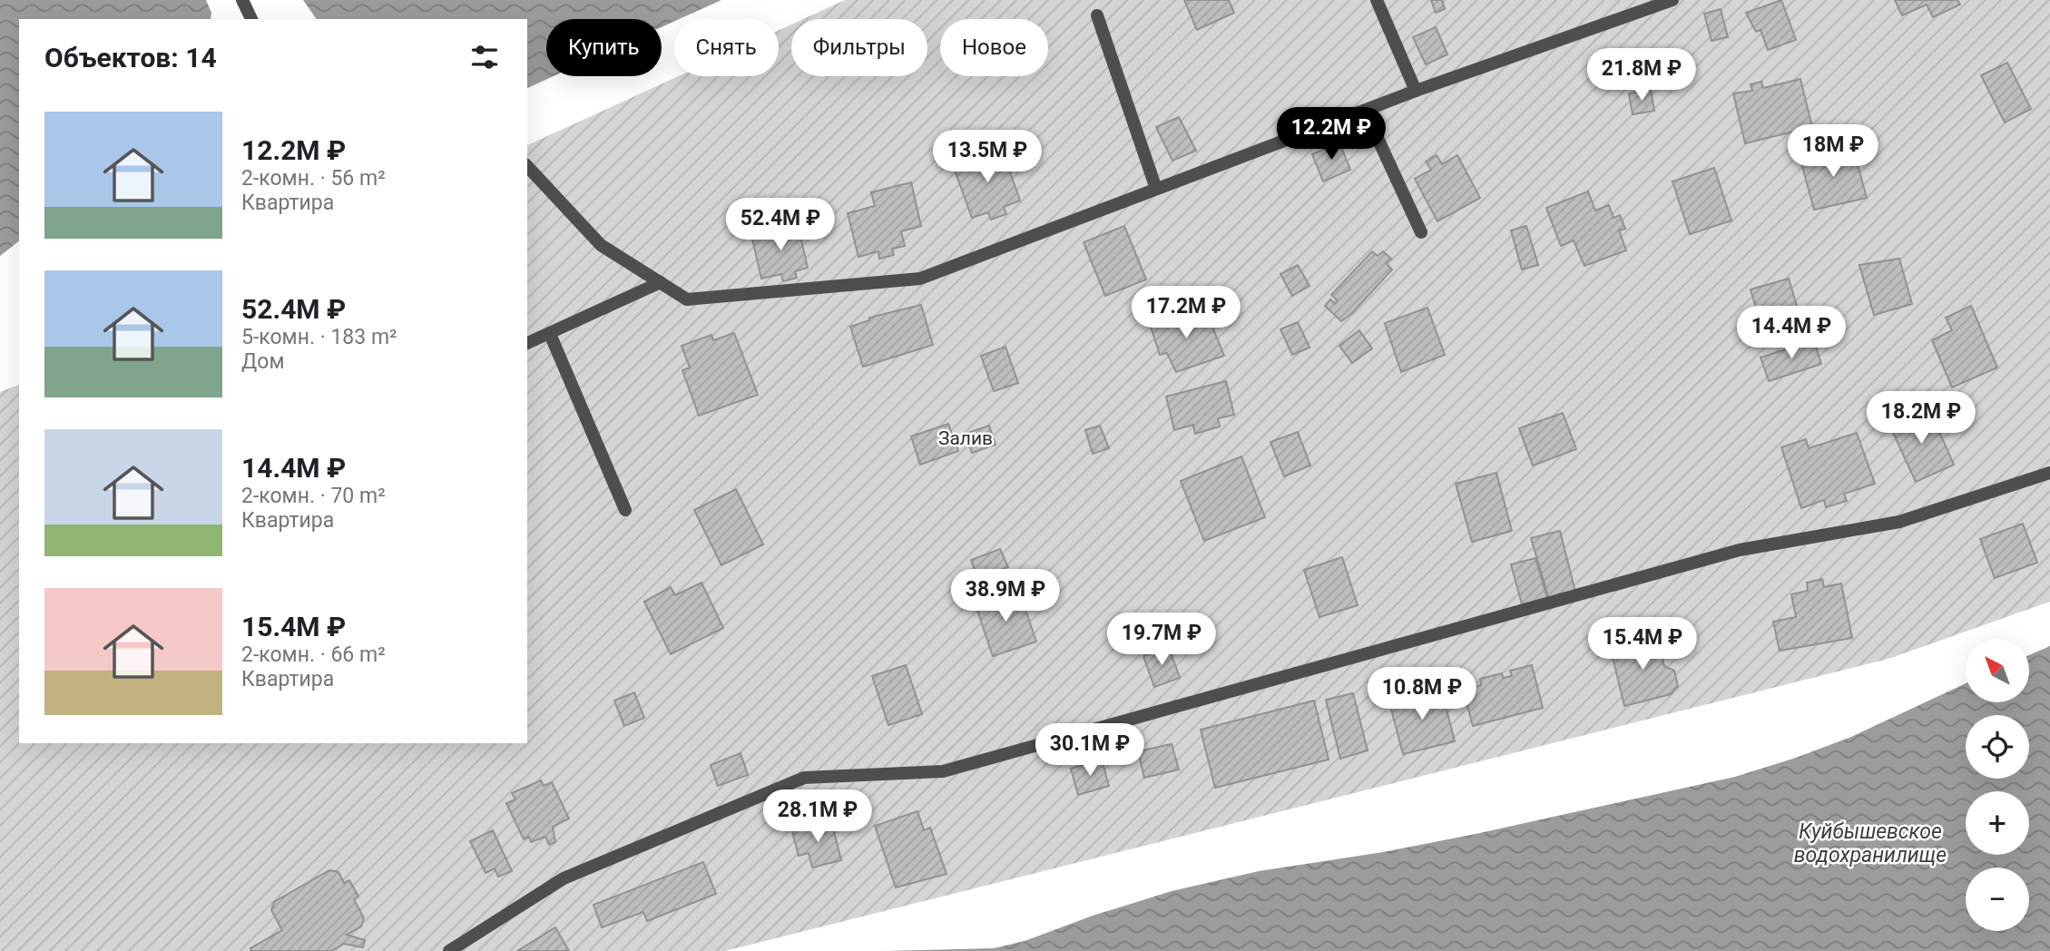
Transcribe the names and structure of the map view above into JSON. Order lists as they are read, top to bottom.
{
  "water": ["Куйбышевское водохранилище"],
  "parks": ["Залив"],
  "north": "top left",
  "page": {
    "chip": [
      "Купить",
      "Снять",
      "Фильтры",
      "Новое"
    ],
    "heading": "Объектов: 14",
    "price": [
      "21.8M ₽",
      "12.2M ₽",
      "18M ₽",
      "13.5M ₽",
      "52.4M ₽",
      "17.2M ₽",
      "14.4M ₽",
      "18.2M ₽",
      "38.9M ₽",
      "19.7M ₽",
      "15.4M ₽",
      "10.8M ₽",
      "30.1M ₽",
      "28.1M ₽"
    ],
    "list": [
      {
        "name": "12.2M ₽",
        "note": "2-комн. · 56 m² · Квартира"
      },
      {
        "name": "52.4M ₽",
        "note": "5-комн. · 183 m² · Дом"
      },
      {
        "name": "14.4M ₽",
        "note": "2-комн. · 70 m² · Квартира"
      },
      {
        "name": "15.4M ₽",
        "note": "2-комн. · 66 m² · Квартира"
      }
    ],
    "map_buttons": ["+", "−"]
  }
}
